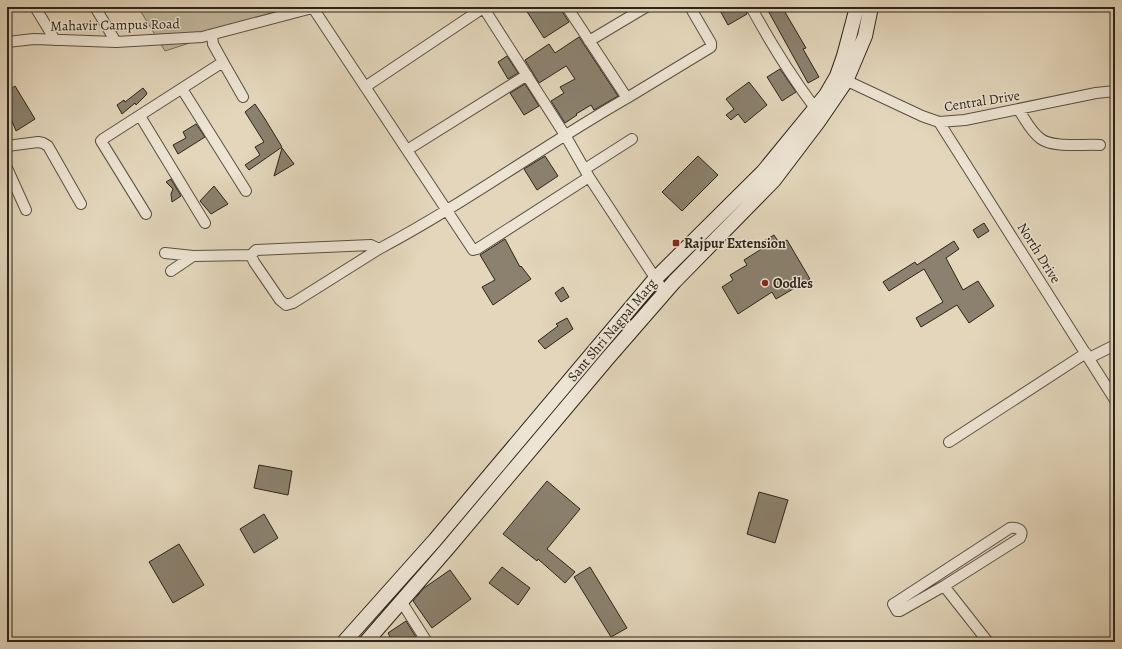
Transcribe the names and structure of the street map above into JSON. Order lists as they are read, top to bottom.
{
  "streets": {
    "main road": ["Sant Shri Nagpal Marg"],
    "street": ["Mahavir Campus Road", "Central Drive", "North Drive"]
  },
  "crossings": [
    ["Central Drive", "North Drive"],
    ["Central Drive", "Sant Shri Nagpal Marg"]
  ],
  "places": {
    "transit": ["Rajpur Extension"],
    "other": ["Oodles"]
  }
}
